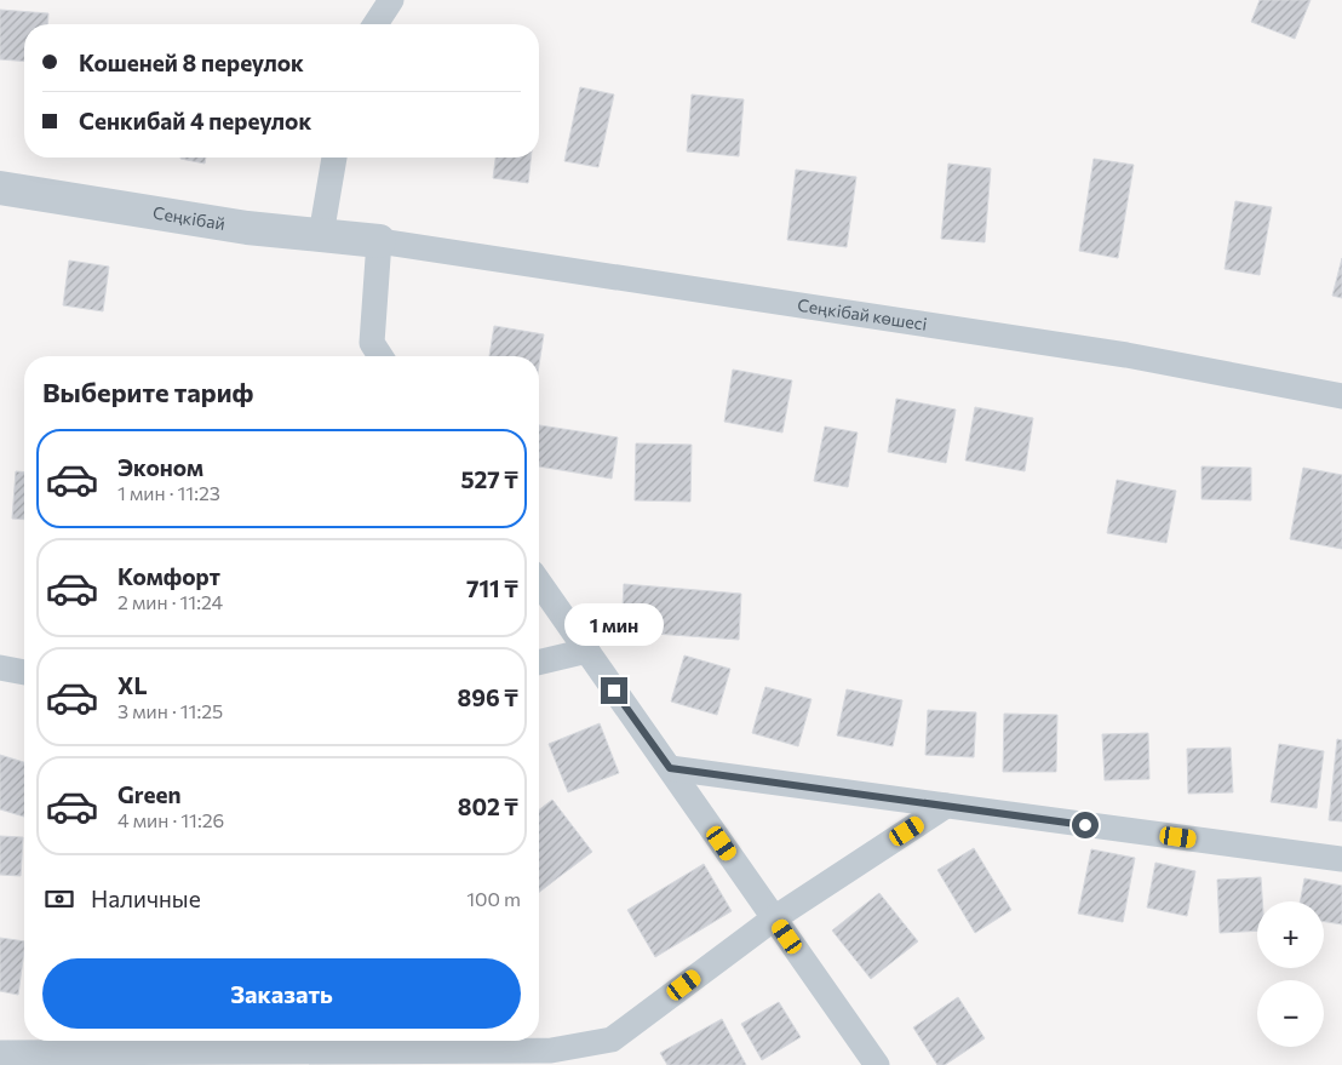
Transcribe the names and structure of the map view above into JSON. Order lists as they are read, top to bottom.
{
  "streets": {
    "street": ["Сеңкібай", "Сеңкібай көшесі"]
  },
  "crossings": [
    ["Сеңкібай", "Сеңкібай көшесі"]
  ],
  "page": {
    "banner": ["Кошеней 8 переулок", "Сенкибай 4 переулок"],
    "heading": "Выберите тариф",
    "list": [
      {
        "name": "Эконом",
        "note": "1 мин · 11:23",
        "value": "527 ₸"
      },
      {
        "name": "Комфорт",
        "note": "2 мин · 11:24",
        "value": "711 ₸"
      },
      {
        "name": "XL",
        "note": "3 мин · 11:25",
        "value": "896 ₸"
      },
      {
        "name": "Green",
        "note": "4 мин · 11:26",
        "value": "802 ₸"
      }
    ],
    "bubble": "1 мин",
    "pay": ["Наличные", "100 m"],
    "map_buttons": ["+", "−"],
    "buttons": "Заказать"
  }
}
